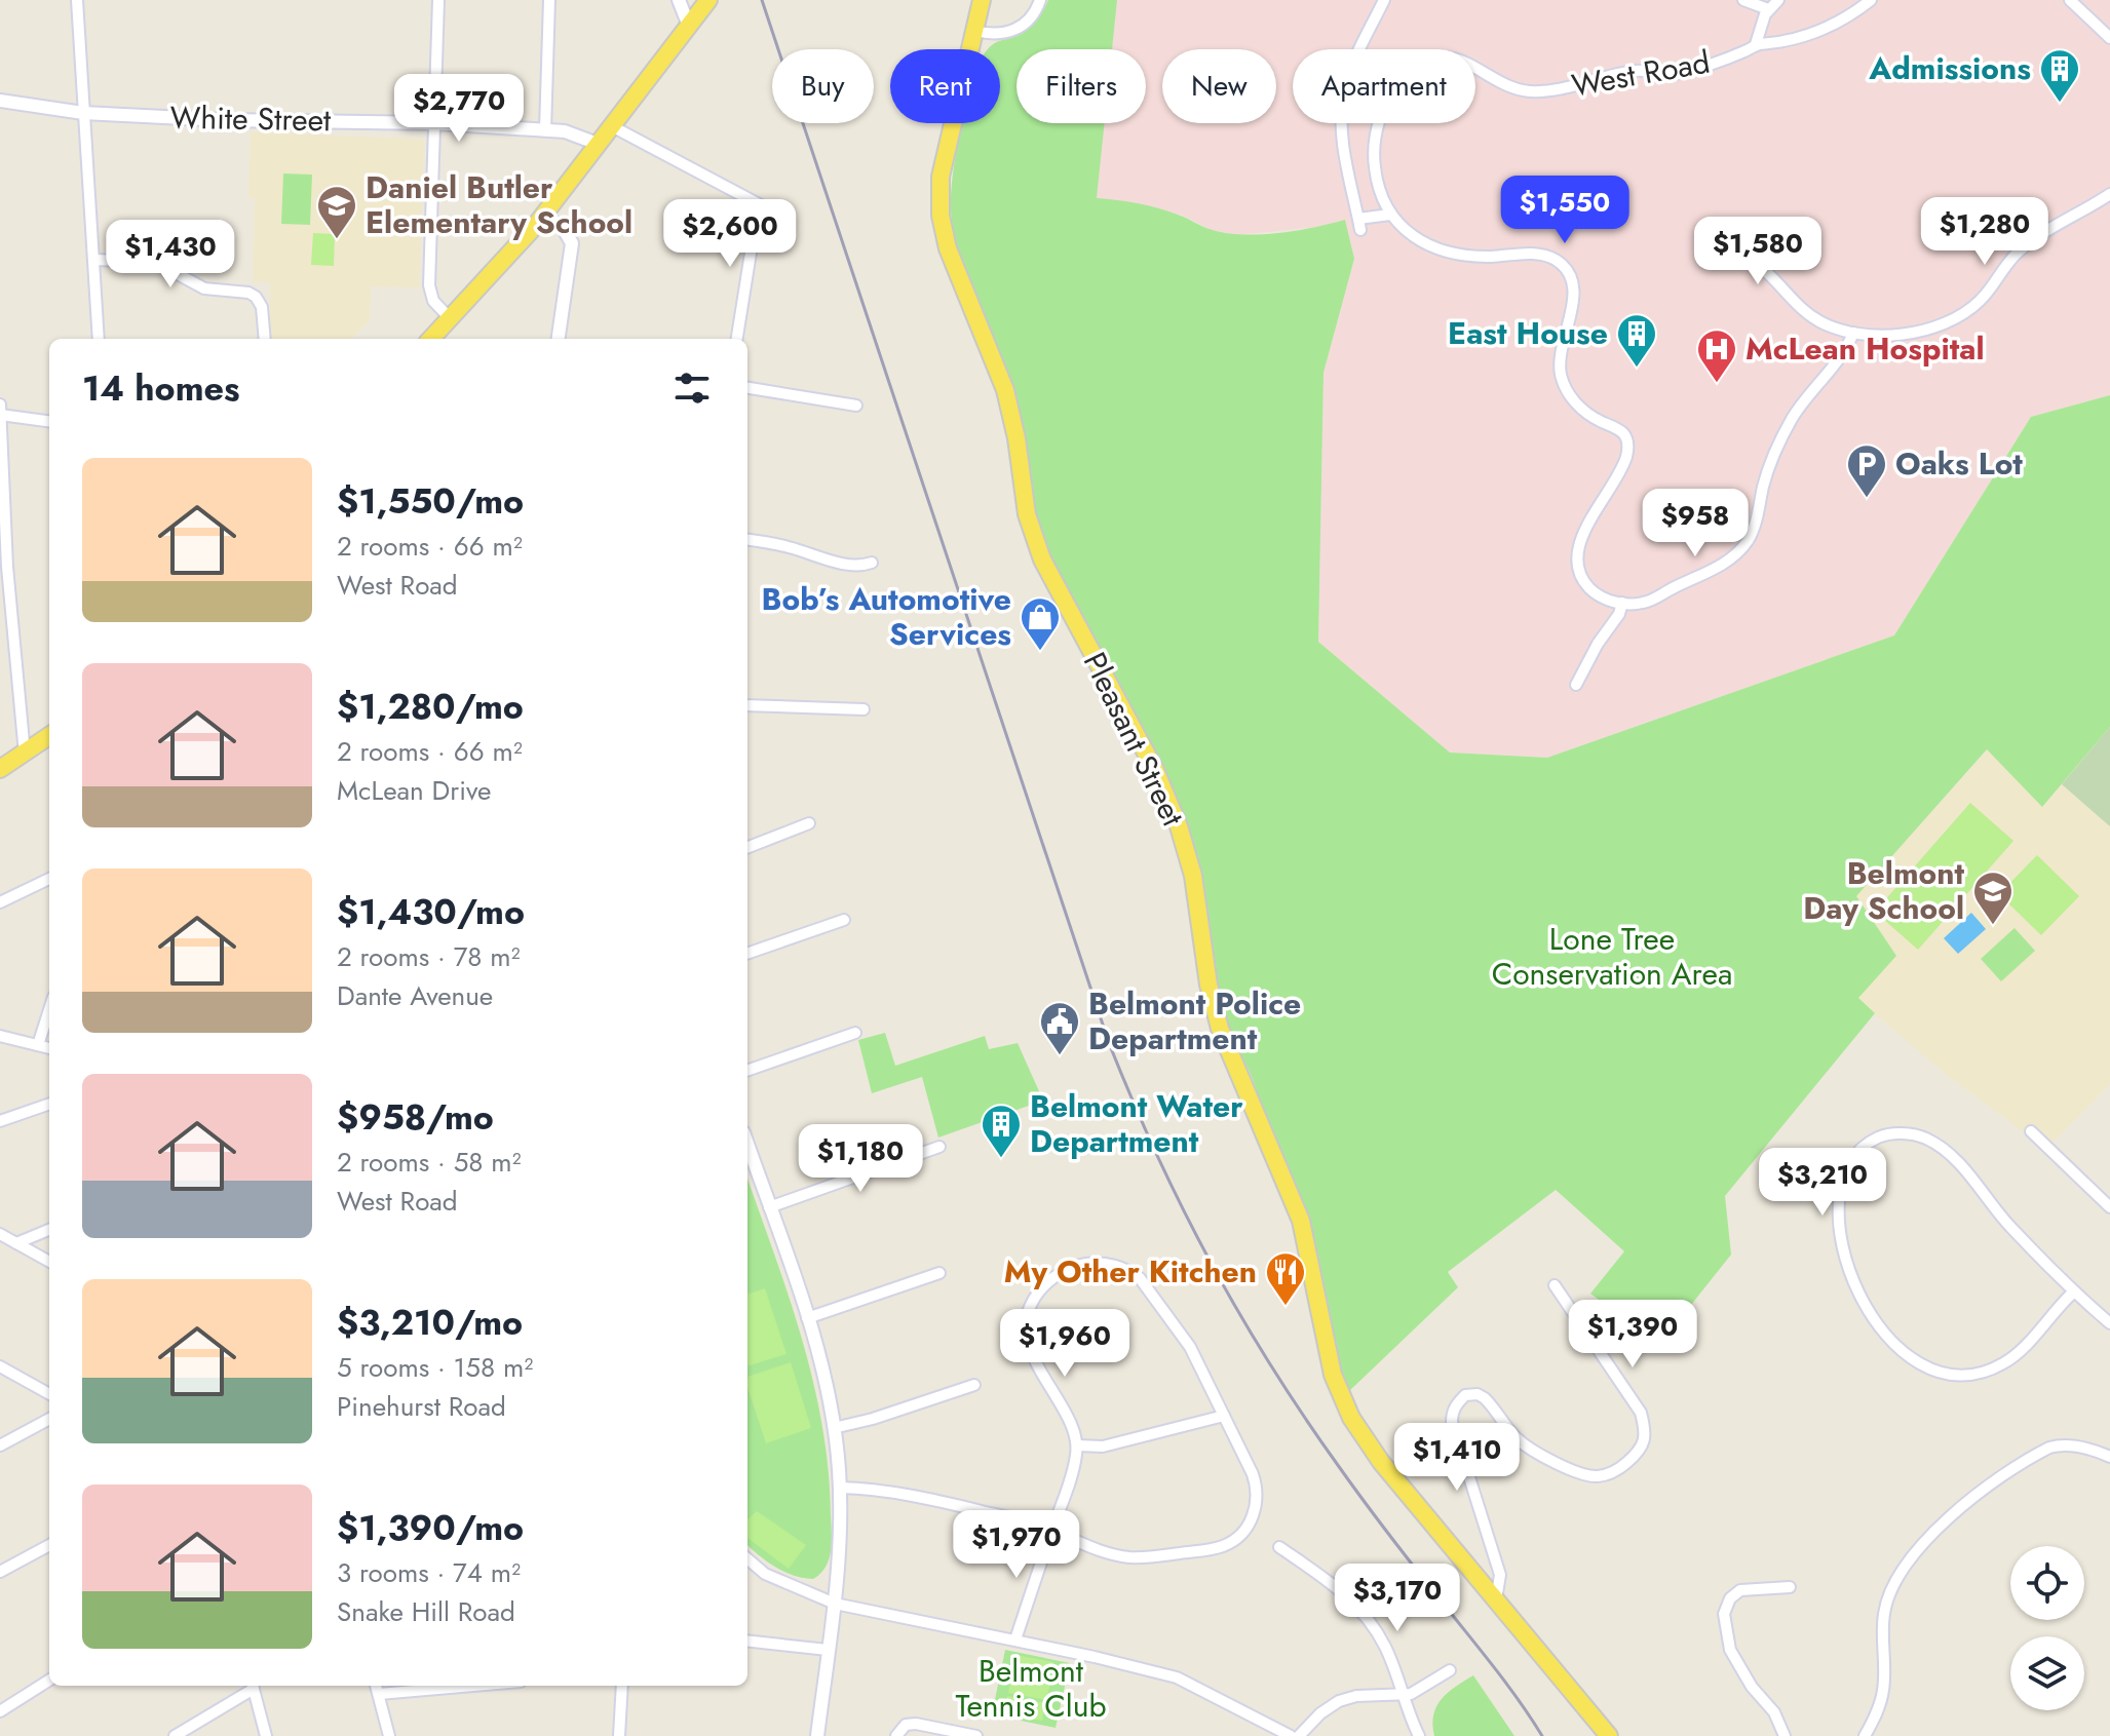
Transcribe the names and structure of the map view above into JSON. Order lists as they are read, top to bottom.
{
  "streets": {
    "main road": ["Pleasant Street"],
    "street": ["West Road", "White Street"]
  },
  "parks": ["Lone Tree Conservation Area", "Belmont Tennis Club"],
  "places": {
    "building": ["Admissions", "East House", "Belmont Water Department"],
    "school or university": ["Daniel Butler Elementary School", "Belmont Day School"],
    "hospital": ["McLean Hospital"],
    "parking": ["Oaks Lot"],
    "shop": ["Bob’s Automotive Services"],
    "public building": ["Belmont Police Department"],
    "restaurant": ["My Other Kitchen"]
  },
  "page": {
    "chip": [
      "Buy",
      "Rent",
      "Filters",
      "New",
      "Apartment"
    ],
    "price": [
      "$2,770",
      "$1,550",
      "$1,280",
      "$2,600",
      "$1,580",
      "$1,430",
      "$958",
      "$1,180",
      "$3,210",
      "$1,390",
      "$1,960",
      "$1,410",
      "$1,970",
      "$3,170"
    ],
    "heading": "14 homes",
    "list": [
      {
        "name": "$1,550/mo",
        "note": "2 rooms · 66 m² · West Road"
      },
      {
        "name": "$1,280/mo",
        "note": "2 rooms · 66 m² · McLean Drive"
      },
      {
        "name": "$1,430/mo",
        "note": "2 rooms · 78 m² · Dante Avenue"
      },
      {
        "name": "$958/mo",
        "note": "2 rooms · 58 m² · West Road"
      },
      {
        "name": "$3,210/mo",
        "note": "5 rooms · 158 m² · Pinehurst Road"
      },
      {
        "name": "$1,390/mo",
        "note": "3 rooms · 74 m² · Snake Hill Road"
      }
    ]
  }
}
